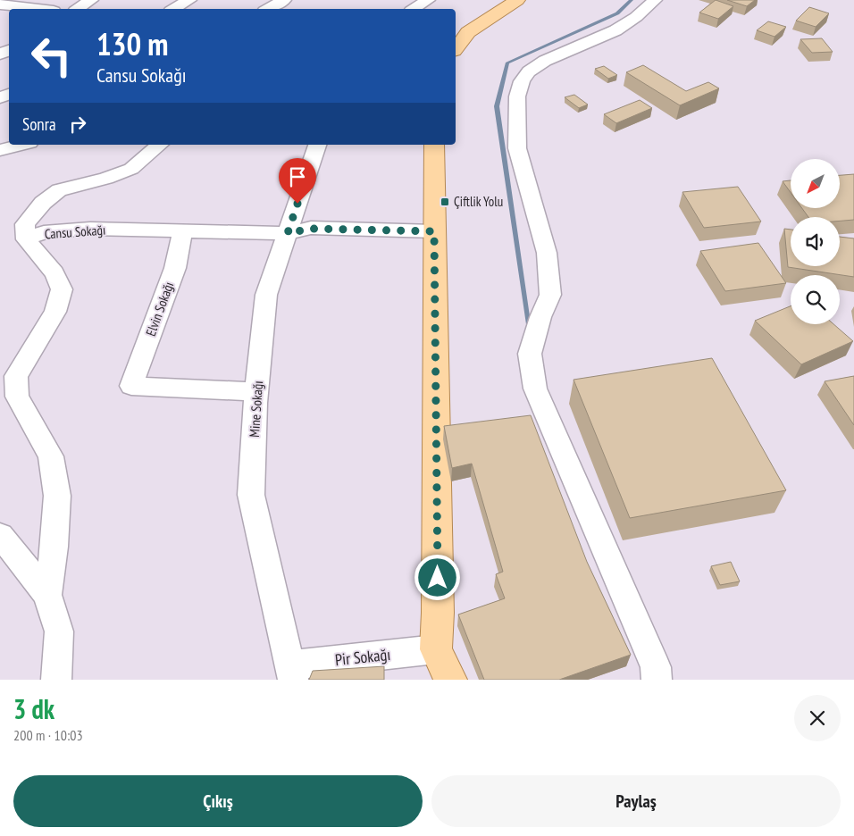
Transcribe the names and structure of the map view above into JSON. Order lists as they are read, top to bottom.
{
  "streets": {
    "street": [
      "Cansu Sokağı",
      "Elvin Sokağı",
      "Mine Sokağı",
      "Pir Sokağı"
    ]
  },
  "crossings": [
    ["Cansu Sokağı", "Elvin Sokağı"],
    ["Cansu Sokağı", "Mine Sokağı"],
    ["Elvin Sokağı", "Mine Sokağı"],
    ["Mine Sokağı", "Pir Sokağı"]
  ],
  "places": {
    "transit": ["Çiftlik Yolu"]
  },
  "north": "bottom left",
  "page": {
    "turn": ["130 m", "Cansu Sokağı"],
    "then": "Sonra",
    "heading": ["3 dk", "200 m · 10:03"],
    "buttons": ["Çıkış", "Paylaş"]
  }
}
